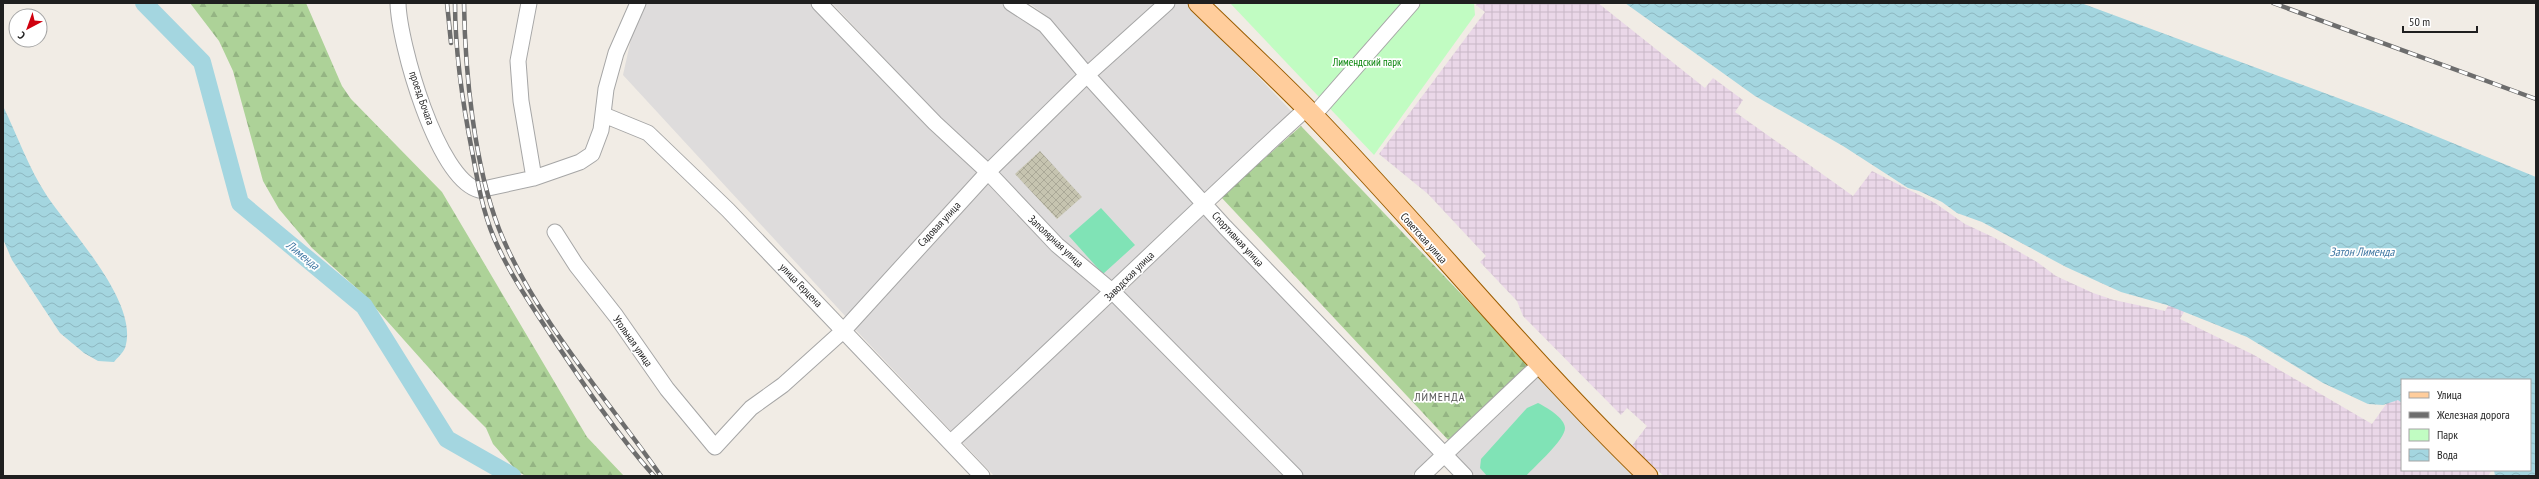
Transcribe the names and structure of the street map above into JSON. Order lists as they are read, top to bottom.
{
  "streets": {
    "main road": ["Советская улица"],
    "street": [
      "проезд Бочага",
      "Садовая улица",
      "Спортивная улица",
      "Заполярная улица",
      "Заводская улица",
      "улица Герцена",
      "Угольная улица"
    ]
  },
  "crossings": [
    ["Садовая улица", "Спортивная улица"],
    ["Садовая улица", "Заполярная улица"],
    ["Садовая улица", "улица Герцена"],
    ["Садовая улица", "Угольная улица"],
    ["Советская улица", "Заводская улица"],
    ["Спортивная улица", "Заводская улица"],
    ["Заполярная улица", "Заводская улица"],
    ["Заводская улица", "улица Герцена"]
  ],
  "districts": ["ЛИ́МЕНДА"],
  "water": ["Затон Лименда", "Лименда"],
  "parks": ["Лимендский парк"],
  "legend": [
    "Улица",
    "Железная дорога",
    "Парк",
    "Вода"
  ],
  "scale_bar": "50 m",
  "north": "bottom left"
}
